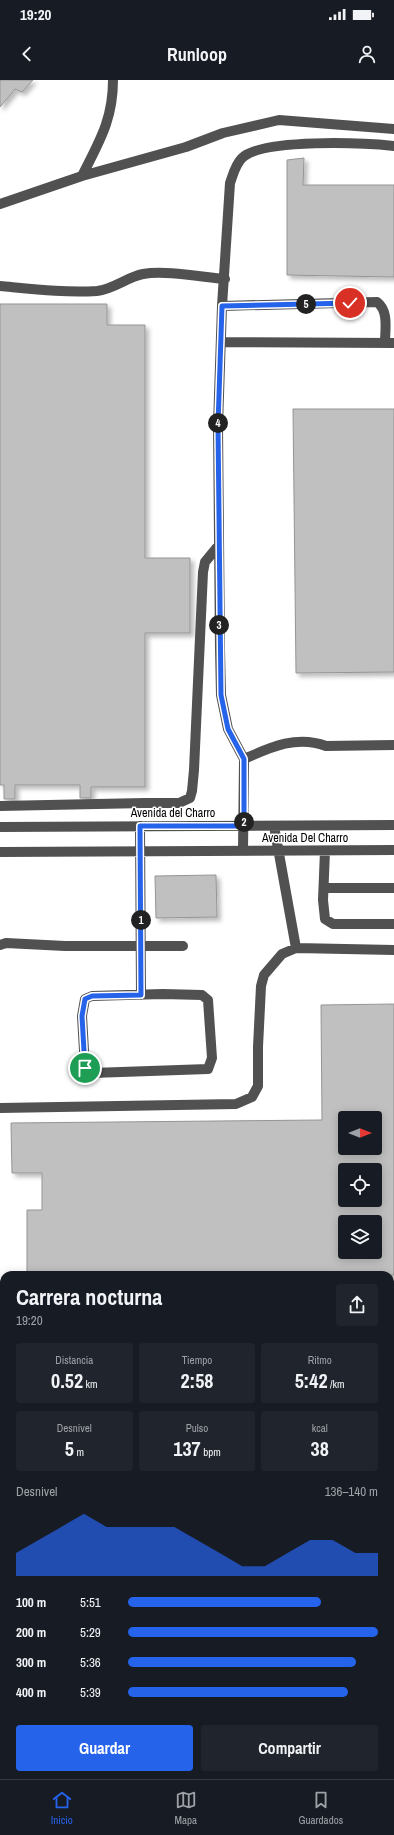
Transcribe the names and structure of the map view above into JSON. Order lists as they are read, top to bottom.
{
  "streets": {
    "street": ["Avenida del Charro", "Avenida Del Charro"]
  },
  "north": "right",
  "page": {
    "status": "19:20",
    "header": "Runloop",
    "pins": [
      "5",
      "4",
      "3",
      "2",
      "1"
    ],
    "heading": ["Carrera nocturna", "19:20"],
    "stats": [
      ["Distancia", "0.52 km"],
      ["Tiempo", "2:58"],
      ["Ritmo", "5:42 /km"],
      ["Desnivel", "5 m"],
      ["Pulso", "137 bpm"],
      ["kcal", "38"]
    ],
    "chart": ["Desnivel", "136–140 m"],
    "list": [
      {
        "name": "100 m",
        "note": "5:51"
      },
      {
        "name": "200 m",
        "note": "5:29"
      },
      {
        "name": "300 m",
        "note": "5:36"
      },
      {
        "name": "400 m",
        "note": "5:39"
      }
    ],
    "buttons": ["Guardar", "Compartir"],
    "tabs": ["Inicio", "Mapa", "Guardados"]
  }
}
